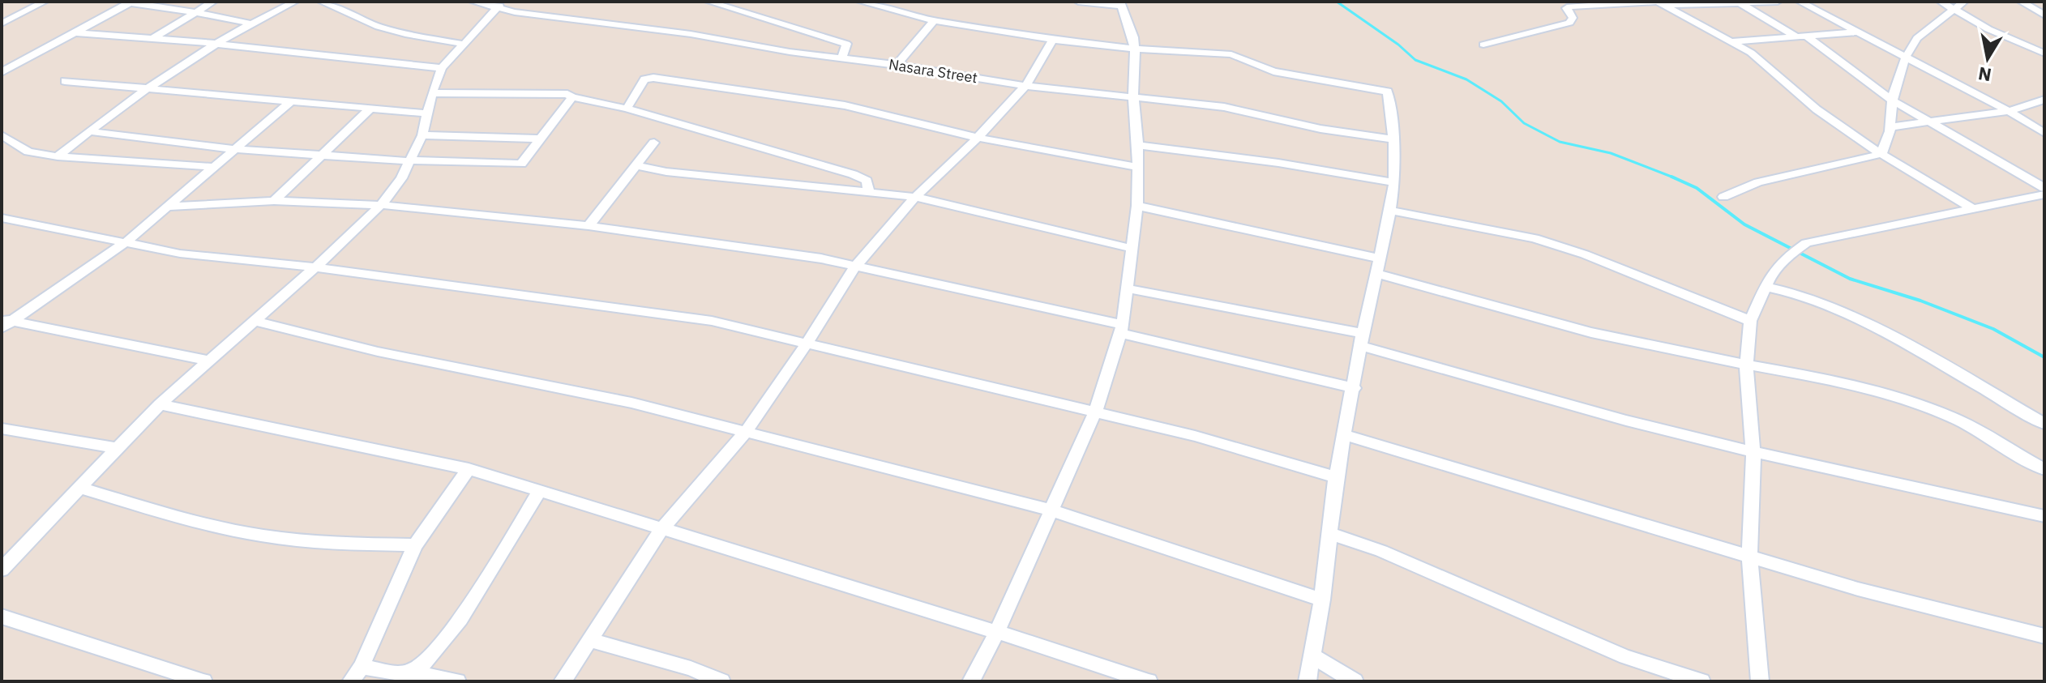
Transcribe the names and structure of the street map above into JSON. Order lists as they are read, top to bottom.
{
  "streets": {
    "street": ["Nasara Street"]
  },
  "north": "bottom"
}
